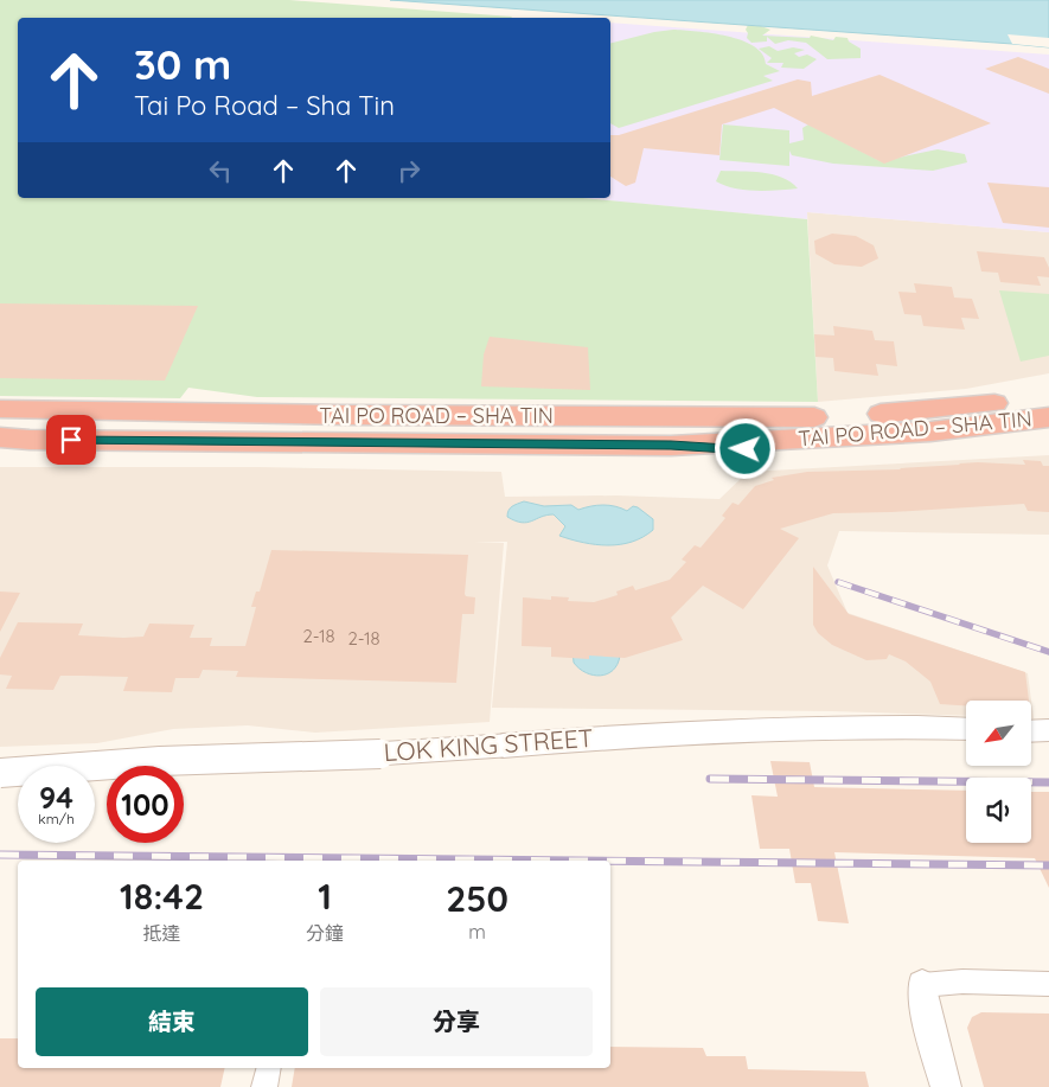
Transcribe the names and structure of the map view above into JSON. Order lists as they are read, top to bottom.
{
  "streets": {
    "highway": ["TAI PO ROAD – SHA TIN"],
    "street": ["LOK KING STREET"]
  },
  "house_numbers": ["2-18", "2-18"],
  "north": "bottom left",
  "page": {
    "turn": ["30 m", "Tai Po Road – Sha Tin"],
    "speed": "94 km/h",
    "limit": "100",
    "eta": [
      "18:42",
      "抵達",
      "1",
      "分鐘",
      "250",
      "m"
    ],
    "buttons": ["結束", "分享"]
  }
}
